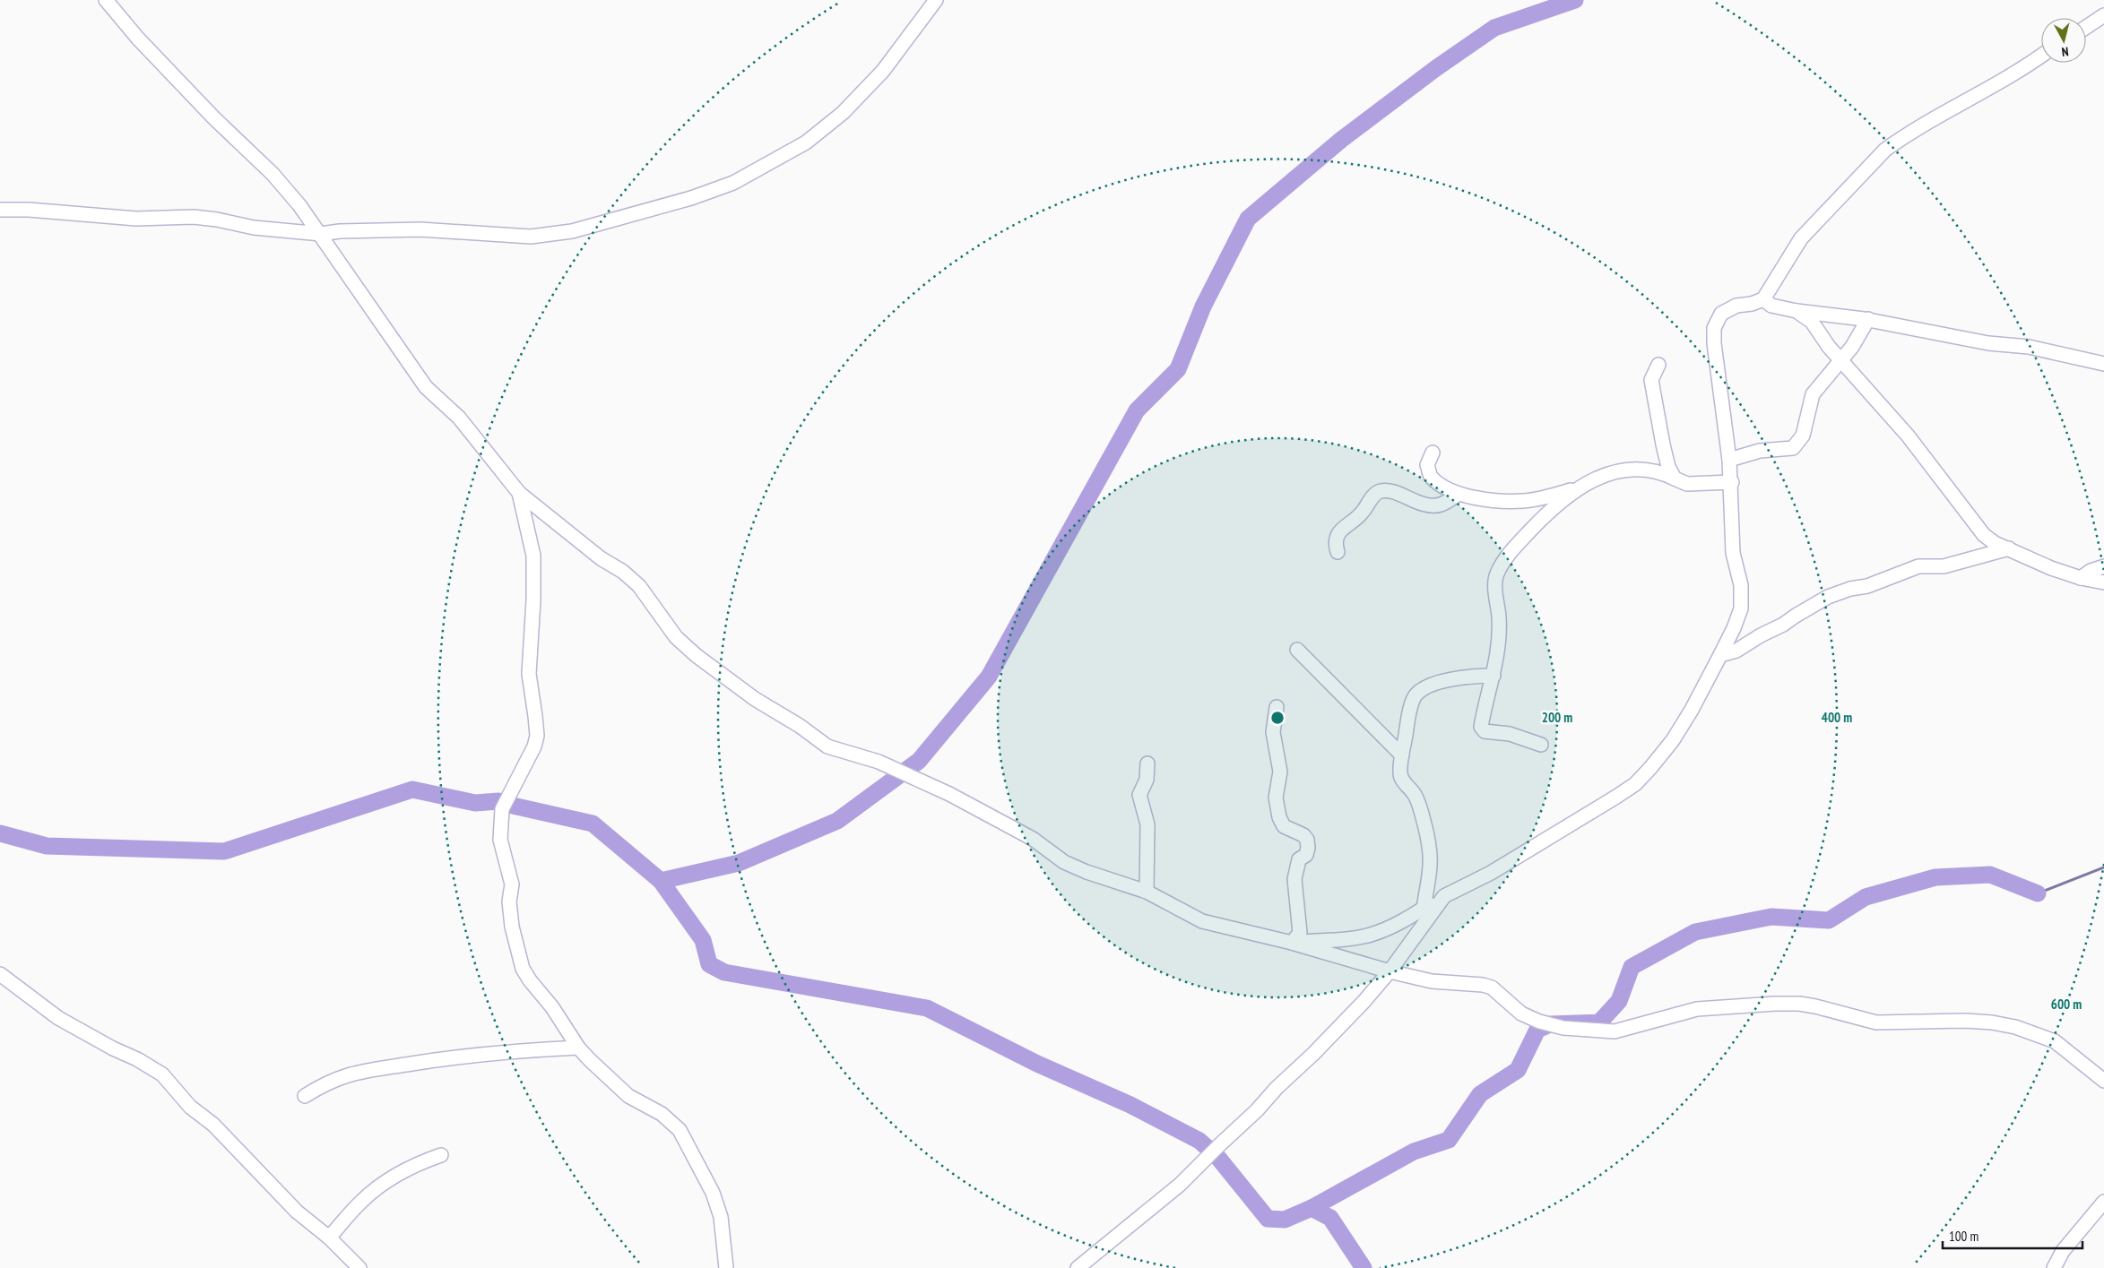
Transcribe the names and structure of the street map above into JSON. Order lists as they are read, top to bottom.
{
  "scale_bar": "100 m",
  "north": "bottom",
  "rings": ["200 m", "400 m", "600 m"]
}
